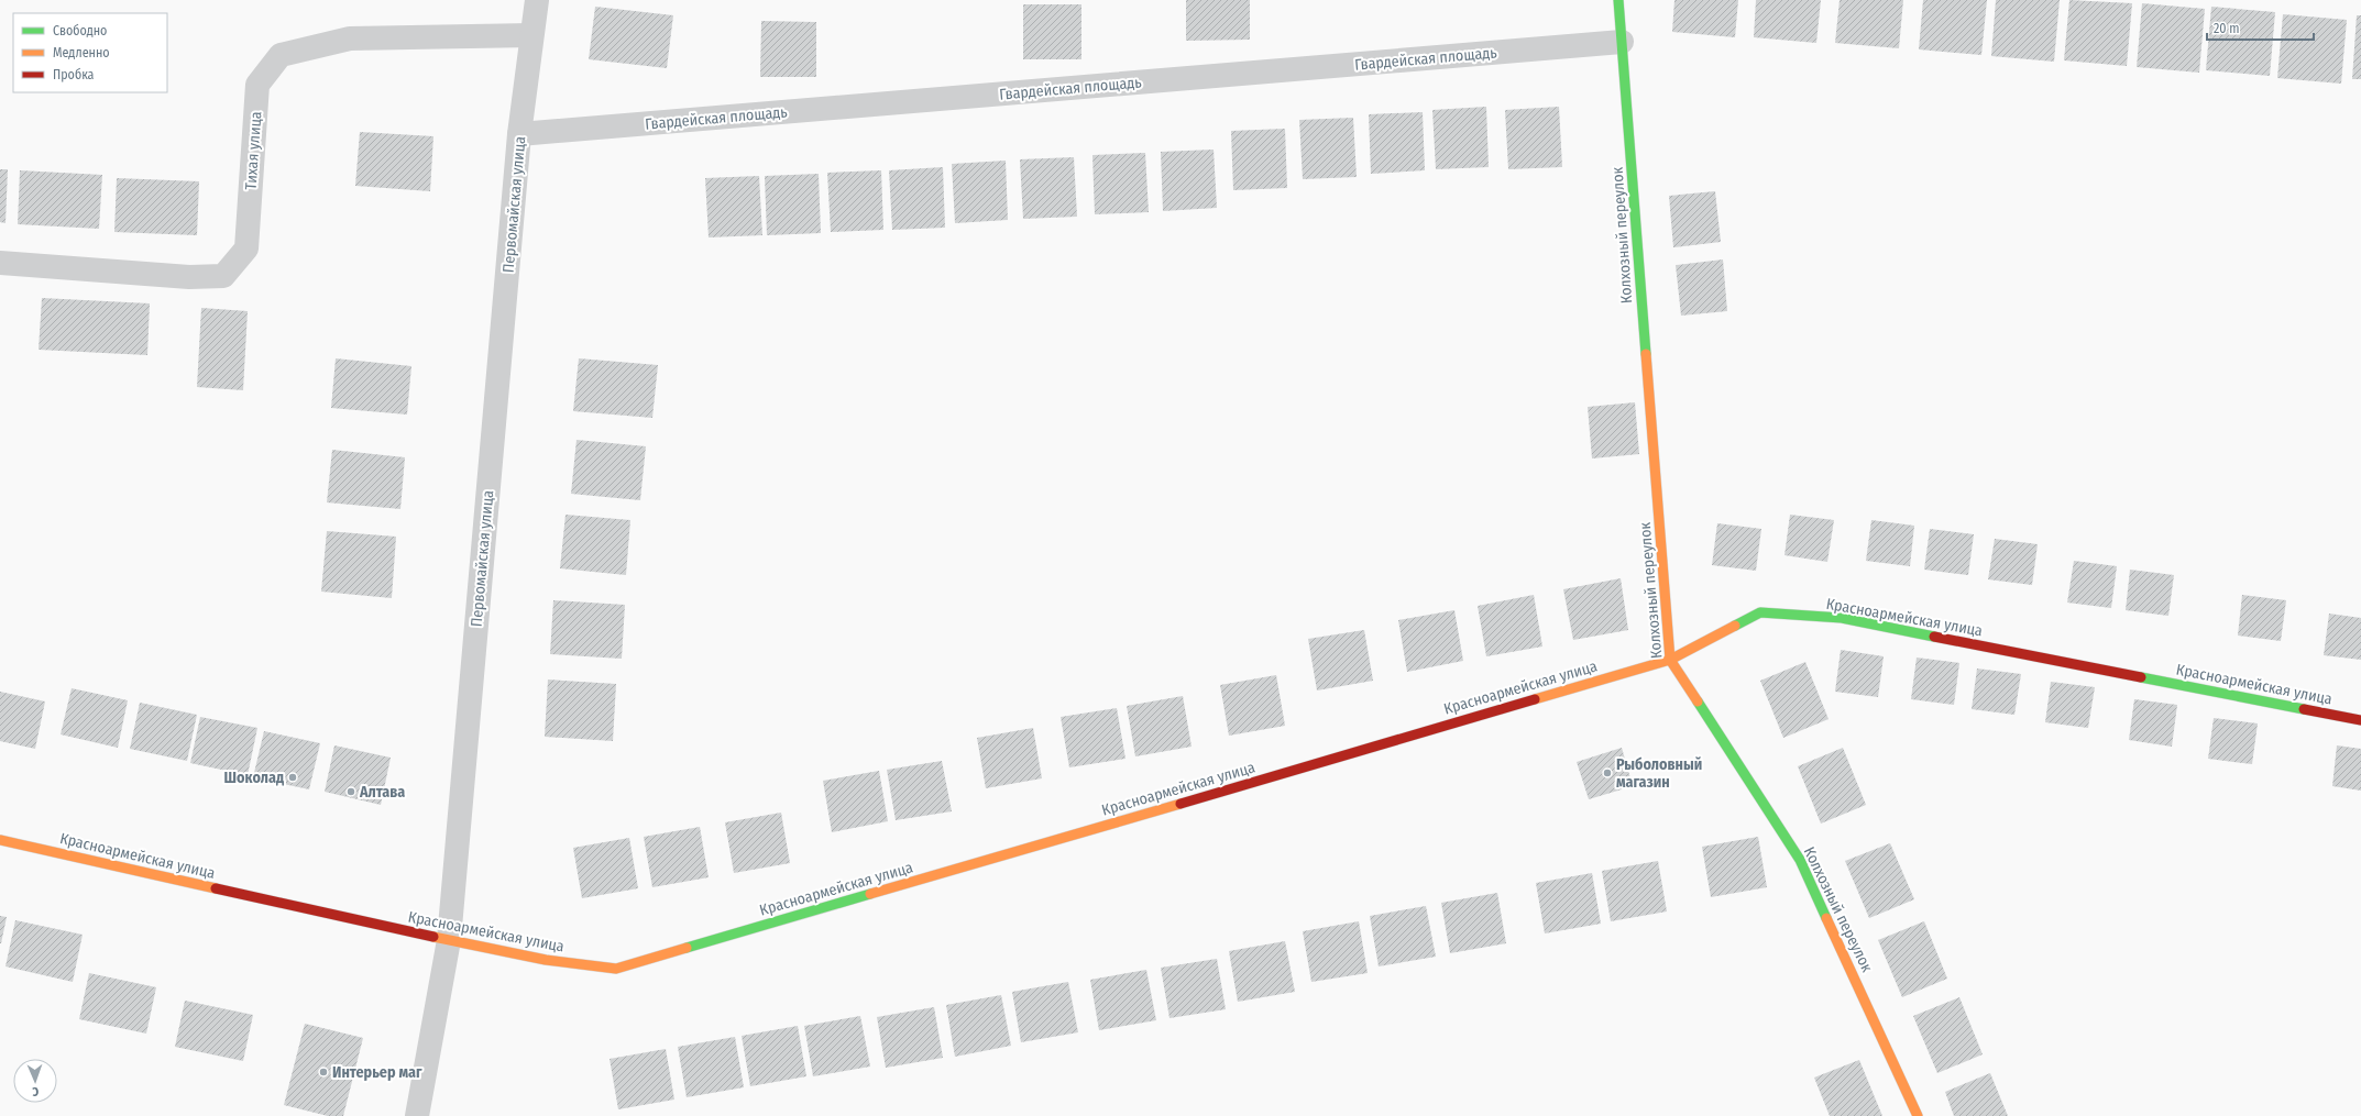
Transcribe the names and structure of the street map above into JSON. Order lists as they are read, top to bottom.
{
  "streets": {
    "street": [
      "Гвардейская площадь",
      "Тихая улица",
      "Первомайская улица",
      "Колхозный переулок",
      "Красноармейская улица"
    ]
  },
  "crossings": [
    ["Гвардейская площадь", "Первомайская улица"],
    ["Гвардейская площадь", "Колхозный переулок"],
    ["Тихая улица", "Первомайская улица"],
    ["Первомайская улица", "Красноармейская улица"],
    ["Колхозный переулок", "Красноармейская улица"]
  ],
  "places": [
    "Рыболовный магазин",
    "Шоколад",
    "Алтава",
    "Интерьер маг"
  ],
  "legend": ["Свободно", "Медленно", "Пробка"],
  "scale_bar": "20 m",
  "north": "bottom"
}
